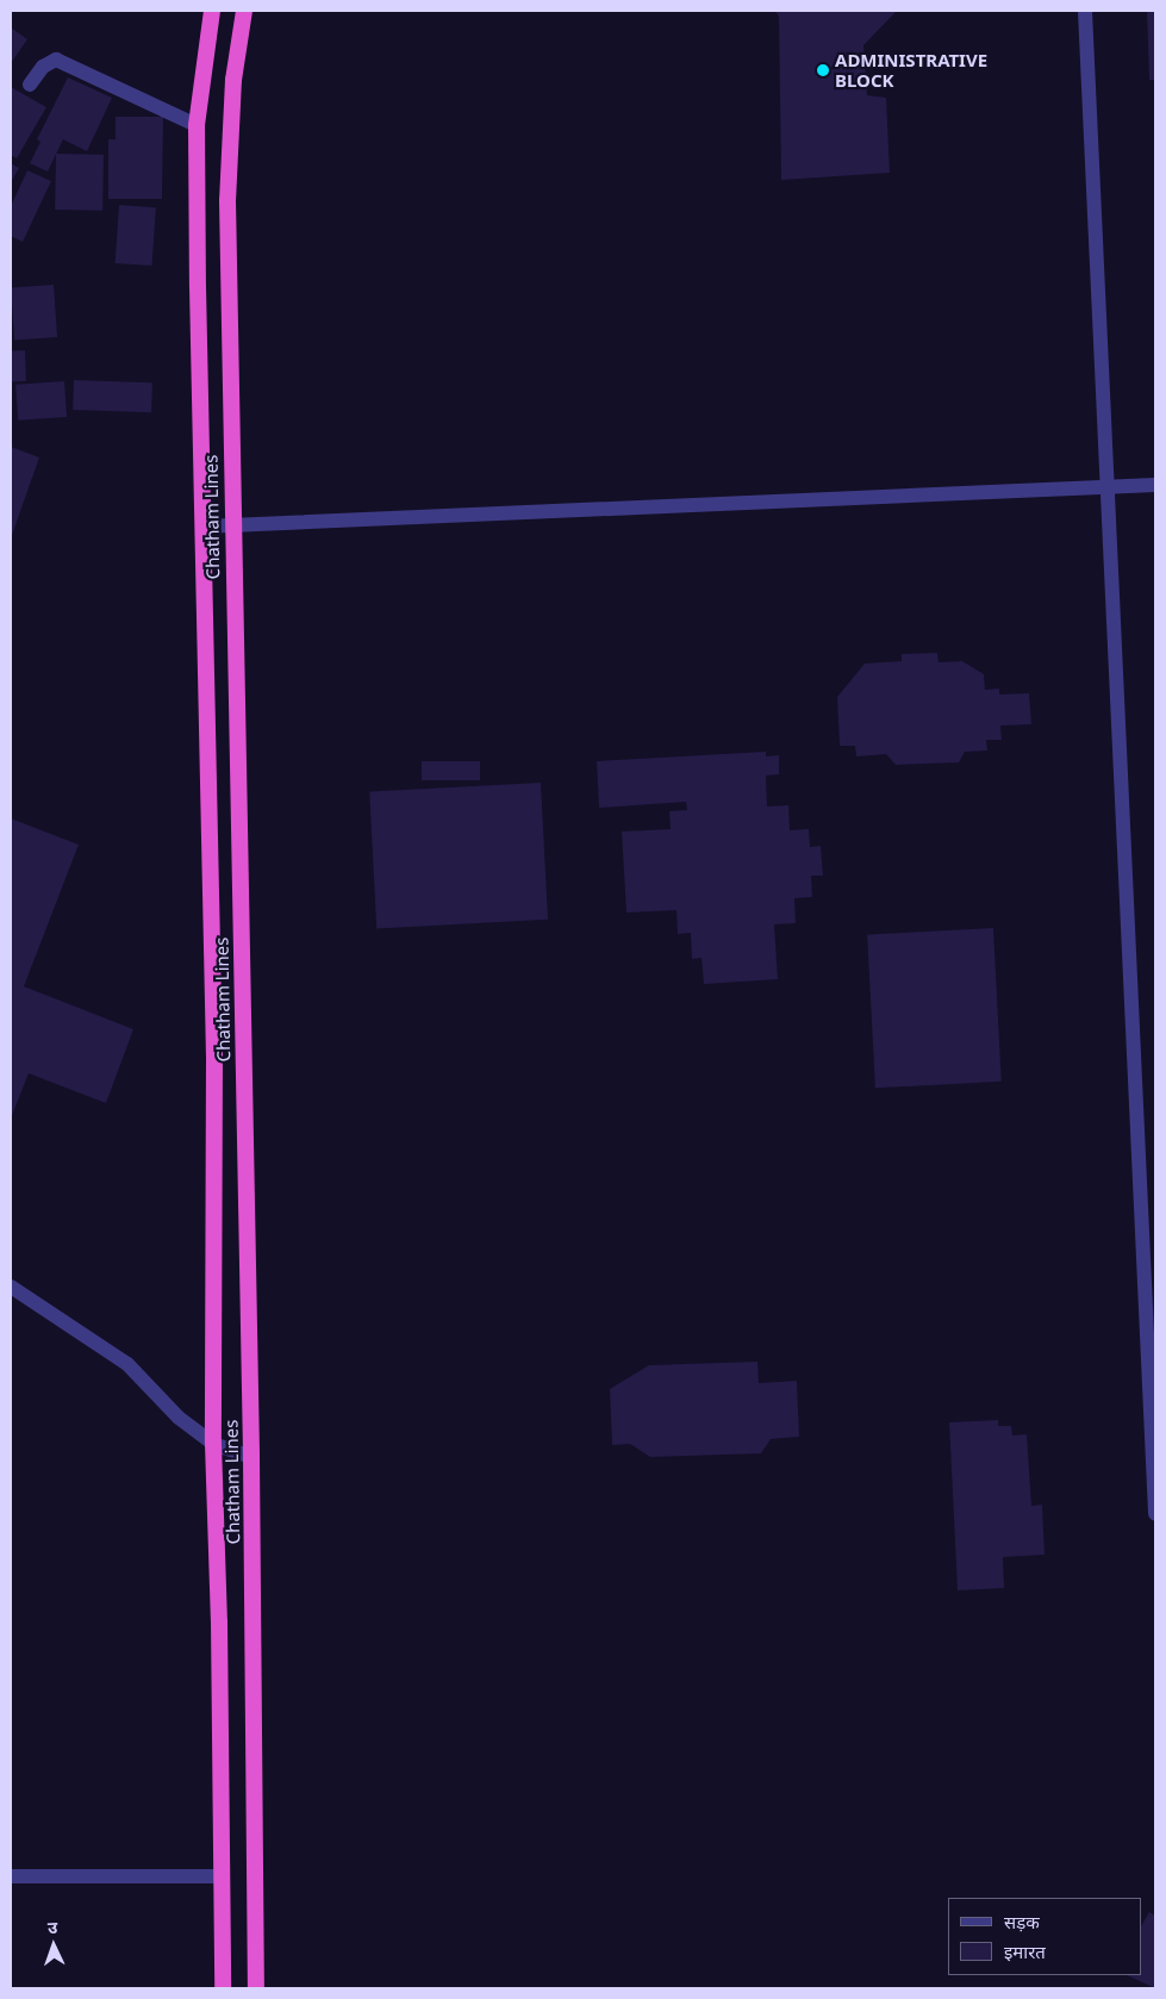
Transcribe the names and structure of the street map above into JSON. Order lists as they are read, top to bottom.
{
  "streets": {
    "highway": ["Chatham Lines"]
  },
  "places": ["ADMINISTRATIVE BLOCK"],
  "legend": ["सड़क", "इमारत"],
  "north": "top"
}
